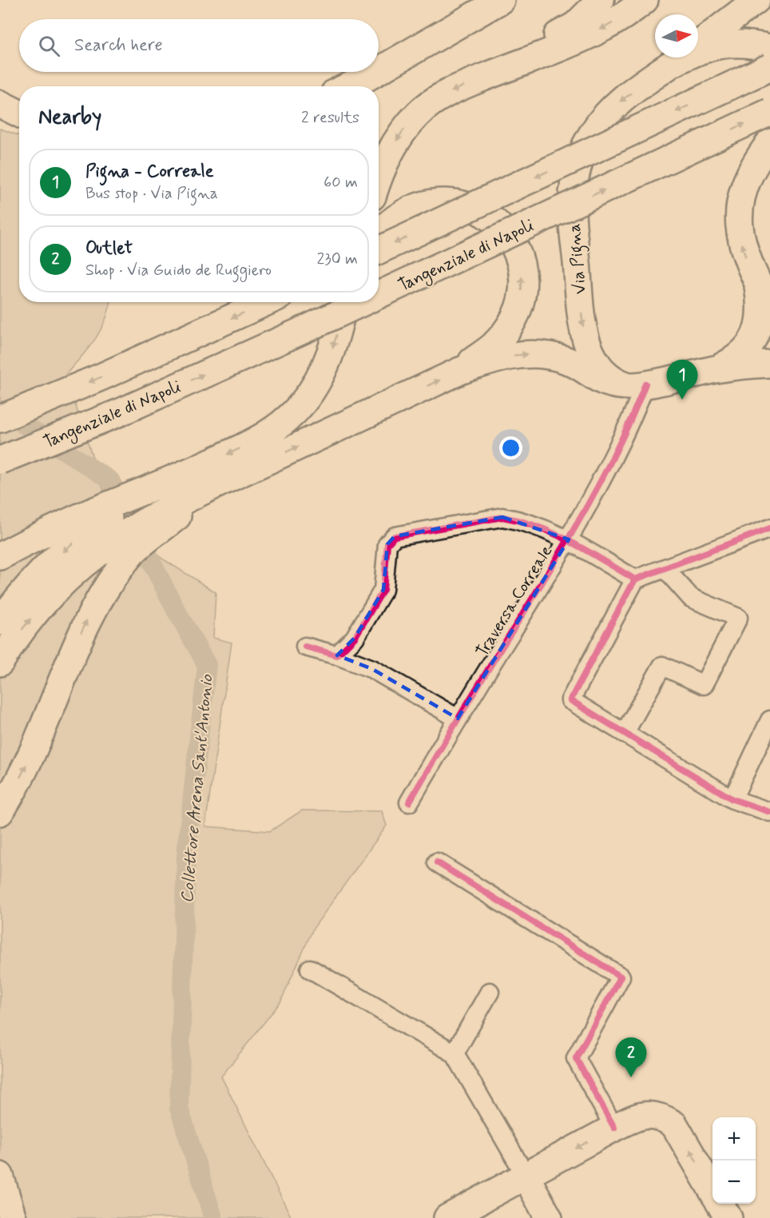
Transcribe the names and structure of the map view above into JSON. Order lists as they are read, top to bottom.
{
  "streets": {
    "main road": ["Tangenziale di Napoli", "Via Pigna"],
    "street": ["Traversa Correale"]
  },
  "crossings": [
    ["Via Pigna", "Traversa Correale"]
  ],
  "one_way": ["Via Pigna"],
  "water": ["Collettore Arena Sant'Antonio"],
  "north": "right",
  "page": {
    "search": "Search here",
    "heading": ["Nearby", "2 results"],
    "list": [
      {
        "mark": "1",
        "name": "Pigna - Correale",
        "note": "Bus stop · Via Pigna",
        "value": "60 m"
      },
      {
        "mark": "2",
        "name": "Outlet",
        "note": "Shop · Via Guido de Ruggiero",
        "value": "230 m"
      }
    ],
    "pins": ["1", "2"],
    "map_buttons": ["+", "−"]
  }
}
